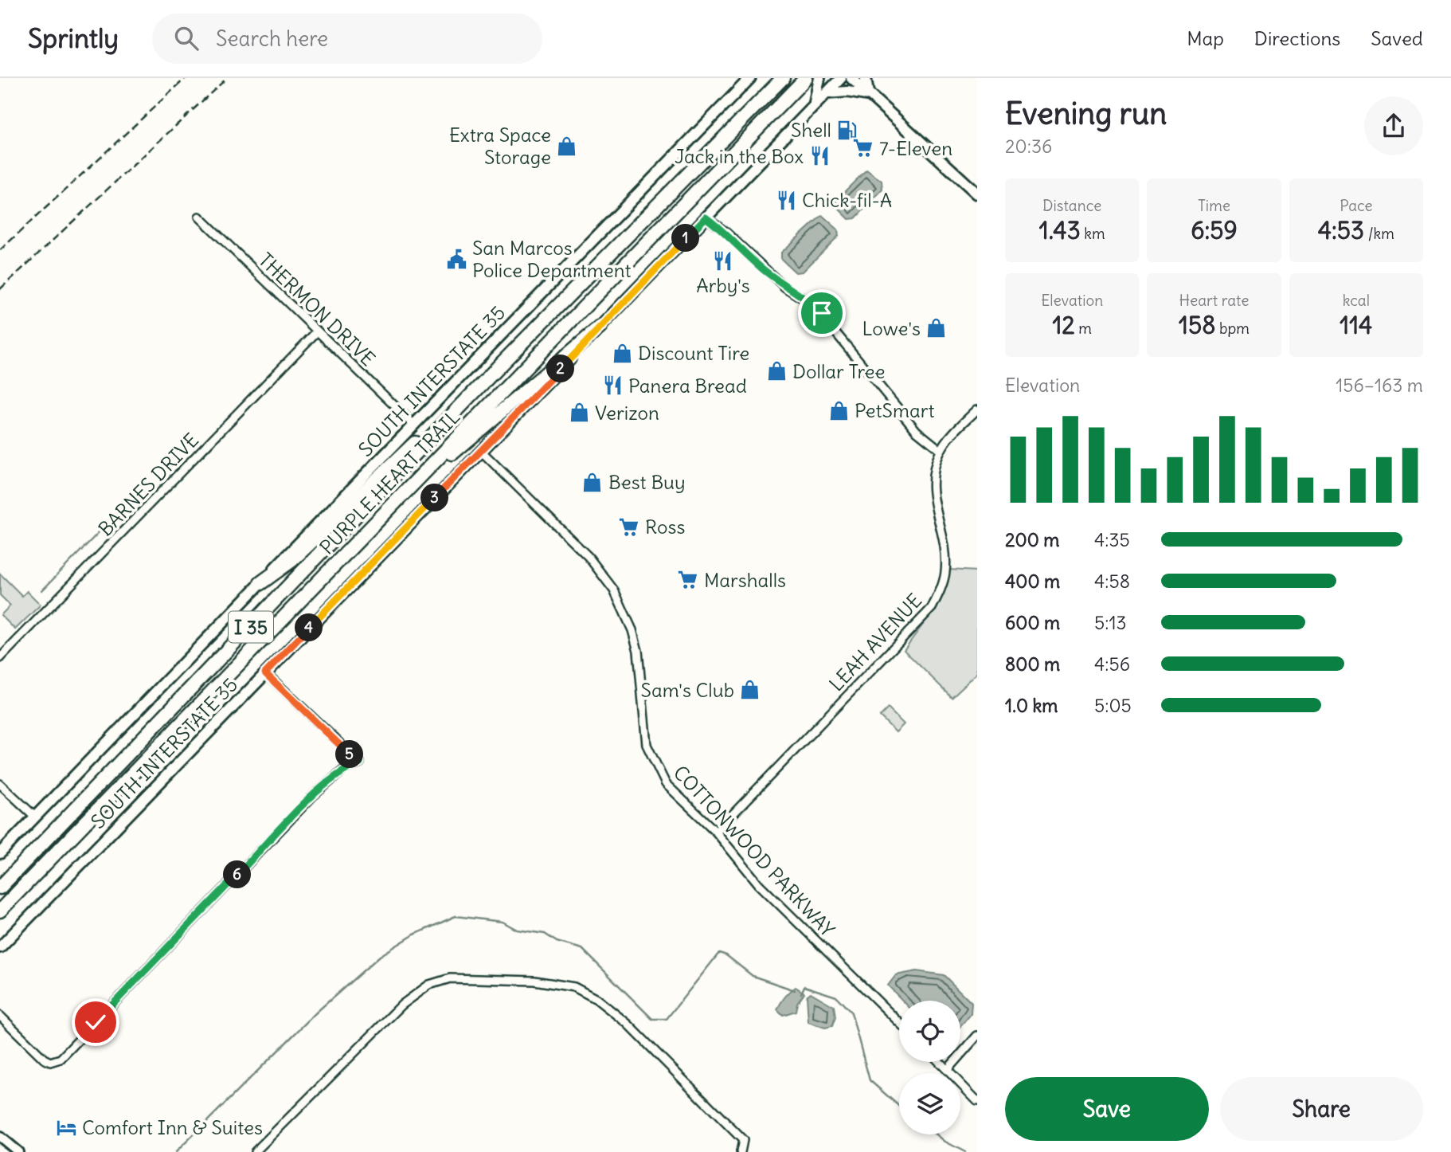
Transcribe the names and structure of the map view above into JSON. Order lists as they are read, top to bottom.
{
  "streets": {
    "highway": ["PURPLE HEART TRAIL", "I 35"],
    "main road": ["SOUTH INTERSTATE 35"],
    "street": [
      "THERMON DRIVE",
      "BARNES DRIVE",
      "LEAH AVENUE",
      "COTTONWOOD PARKWAY"
    ]
  },
  "crossings": [
    ["THERMON DRIVE", "SOUTH INTERSTATE 35"],
    ["THERMON DRIVE", "BARNES DRIVE"],
    ["SOUTH INTERSTATE 35", "COTTONWOOD PARKWAY"],
    ["LEAH AVENUE", "COTTONWOOD PARKWAY"]
  ],
  "places": {
    "fuel station": ["Shell"],
    "shop": [
      "Extra Space Storage",
      "Lowe's",
      "Discount Tire",
      "Dollar Tree",
      "PetSmart",
      "Verizon",
      "Best Buy",
      "Sam's Club"
    ],
    "supermarket": ["7-Eleven", "Ross", "Marshalls"],
    "restaurant": [
      "Jack in the Box",
      "Chick-fil-A",
      "Arby's",
      "Panera Bread"
    ],
    "public building": ["San Marcos Police Department"],
    "hotel": ["Comfort Inn & Suites"]
  },
  "page": {
    "header": "Sprintly",
    "search": "Search here",
    "nav": ["Map", "Directions", "Saved"],
    "heading": ["Evening run", "20:36"],
    "stats": [
      ["Distance", "1.43 km"],
      ["Time", "6:59"],
      ["Pace", "4:53 /km"],
      ["Elevation", "12 m"],
      ["Heart rate", "158 bpm"],
      ["kcal", "114"]
    ],
    "pins": [
      "1",
      "2",
      "3",
      "4",
      "5",
      "6"
    ],
    "chart": ["Elevation", "156–163 m"],
    "list": [
      {
        "name": "200 m",
        "note": "4:35"
      },
      {
        "name": "400 m",
        "note": "4:58"
      },
      {
        "name": "600 m",
        "note": "5:13"
      },
      {
        "name": "800 m",
        "note": "4:56"
      },
      {
        "name": "1.0 km",
        "note": "5:05"
      }
    ],
    "buttons": ["Save", "Share"]
  }
}
